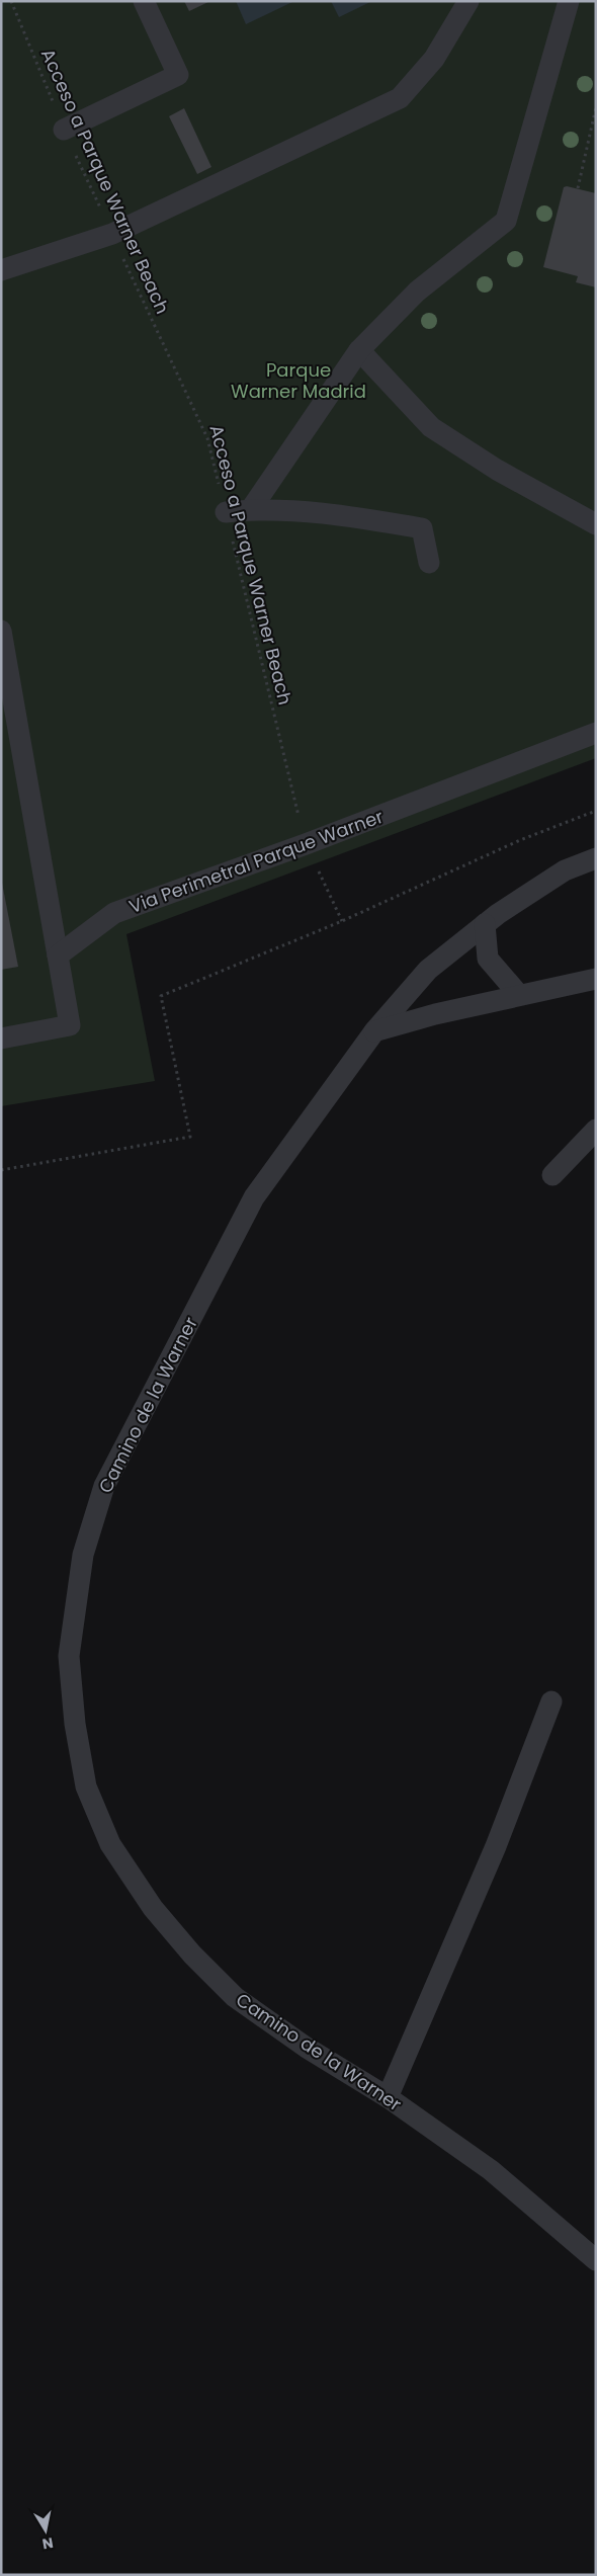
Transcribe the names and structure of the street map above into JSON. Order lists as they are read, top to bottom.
{
  "streets": {
    "lane": ["Via Perimetral Parque Warner", "Camino de la Warner"],
    "path": ["Acceso a Parque Warner Beach"]
  },
  "crossings": [
    ["Acceso a Parque Warner Beach", "Via Perimetral Parque Warner"]
  ],
  "parks": ["Parque Warner Madrid"],
  "north": "bottom"
}
